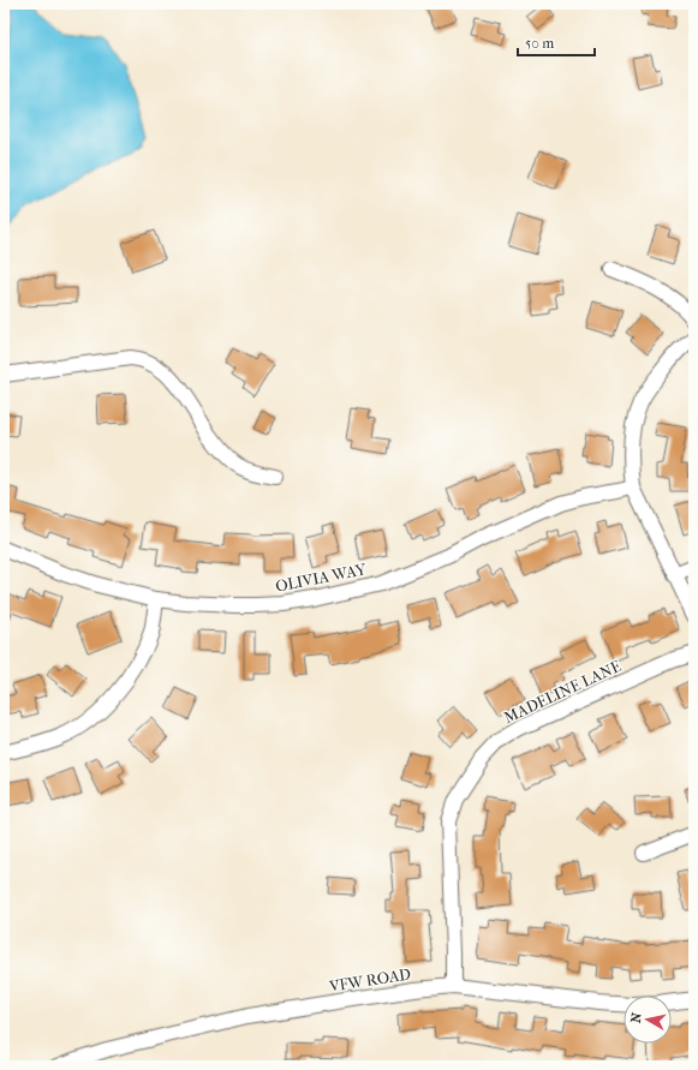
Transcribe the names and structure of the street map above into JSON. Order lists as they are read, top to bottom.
{
  "streets": {
    "street": ["OLIVIA WAY", "MADELINE LANE", "VFW ROAD"]
  },
  "crossings": [
    ["MADELINE LANE", "VFW ROAD"]
  ],
  "scale_bar": "50 m",
  "north": "left"
}
